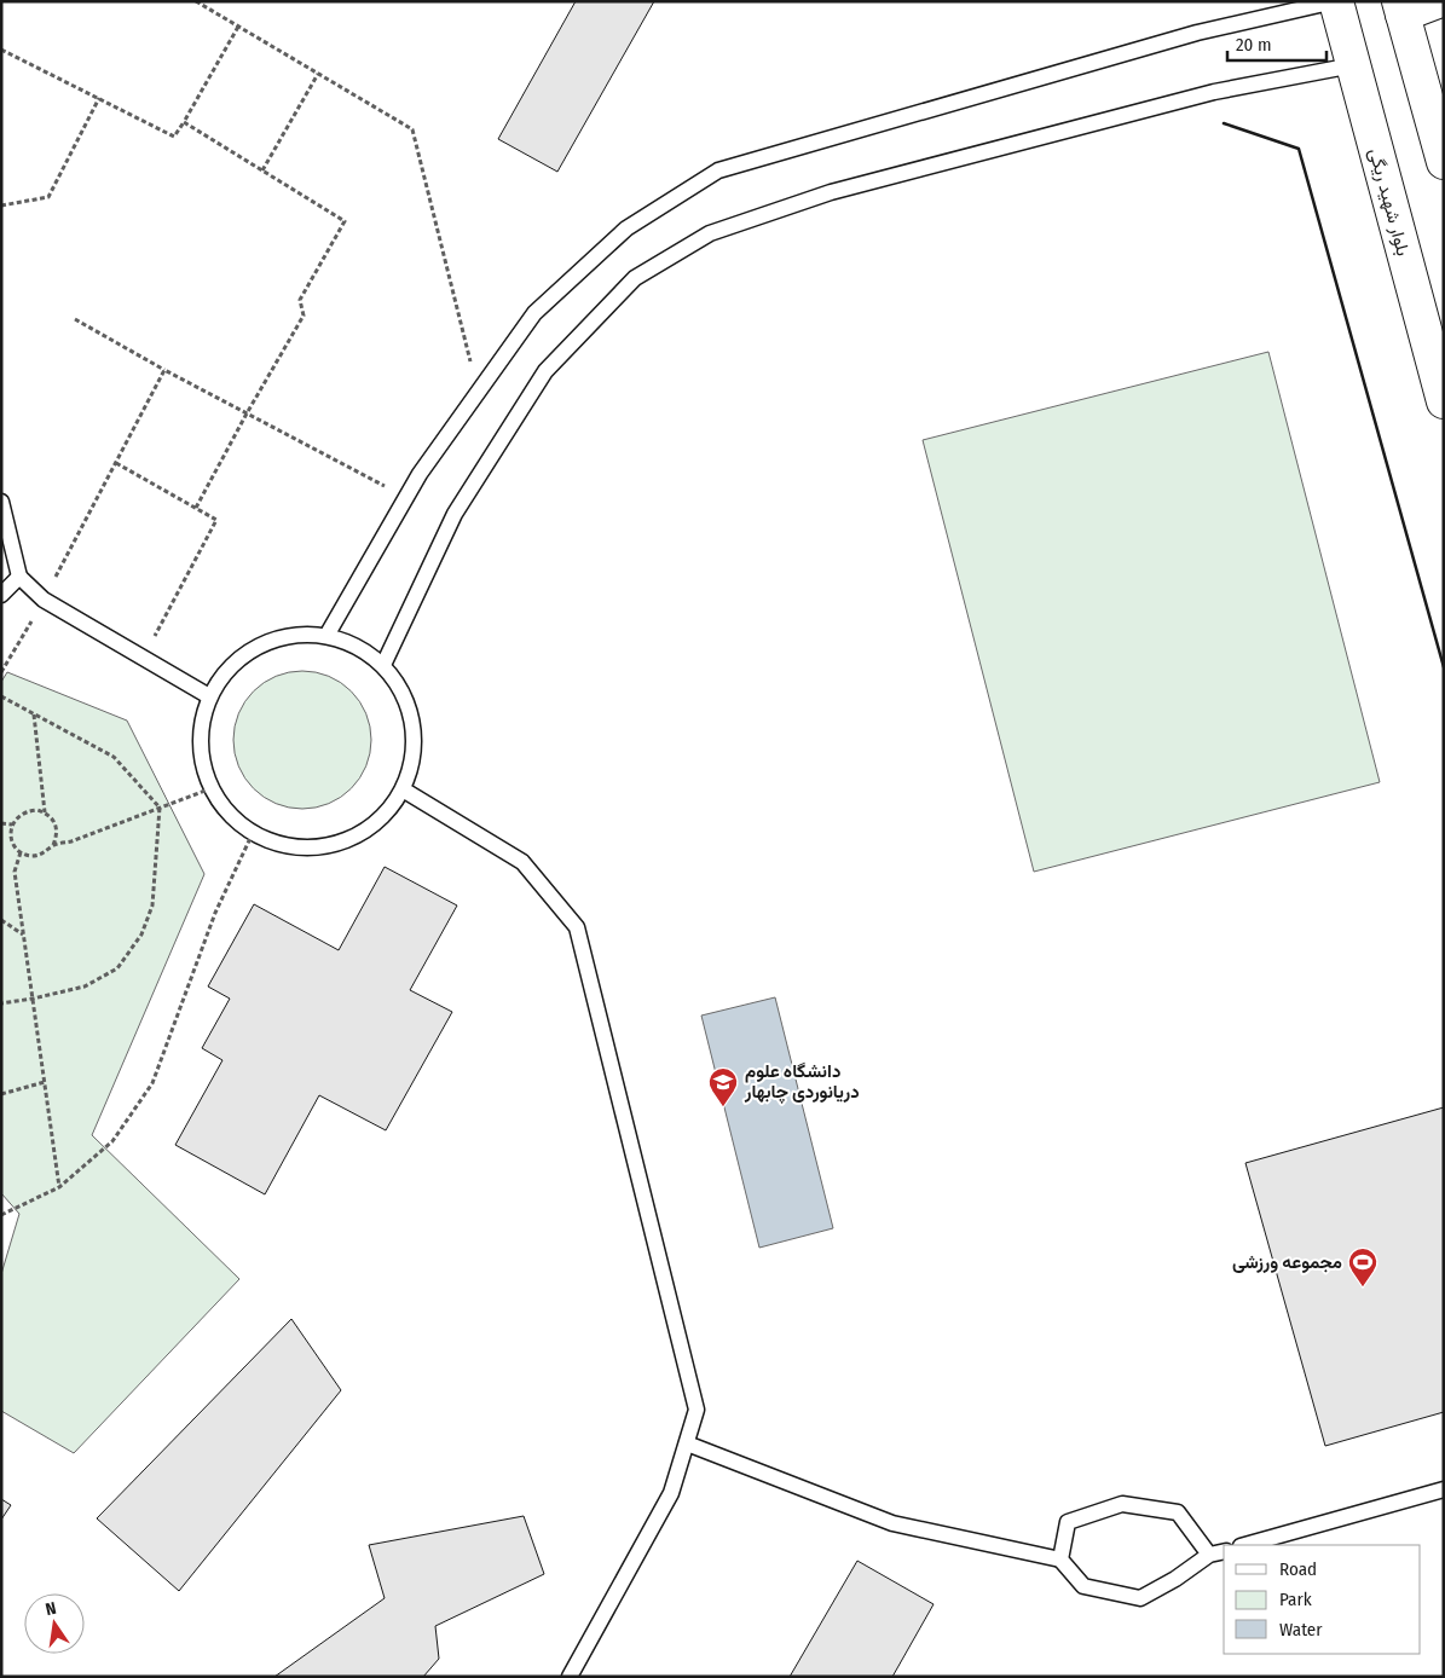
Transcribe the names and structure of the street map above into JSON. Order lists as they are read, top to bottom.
{
  "streets": {
    "main road": ["بلوار شهید ریگی"]
  },
  "places": {
    "school or university": ["دانشگاه علوم دریانوردی چابهار"],
    "sports": ["مجموعه ورزشی"]
  },
  "legend": ["Road", "Park", "Water"],
  "scale_bar": "20 m",
  "north": "top"
}
